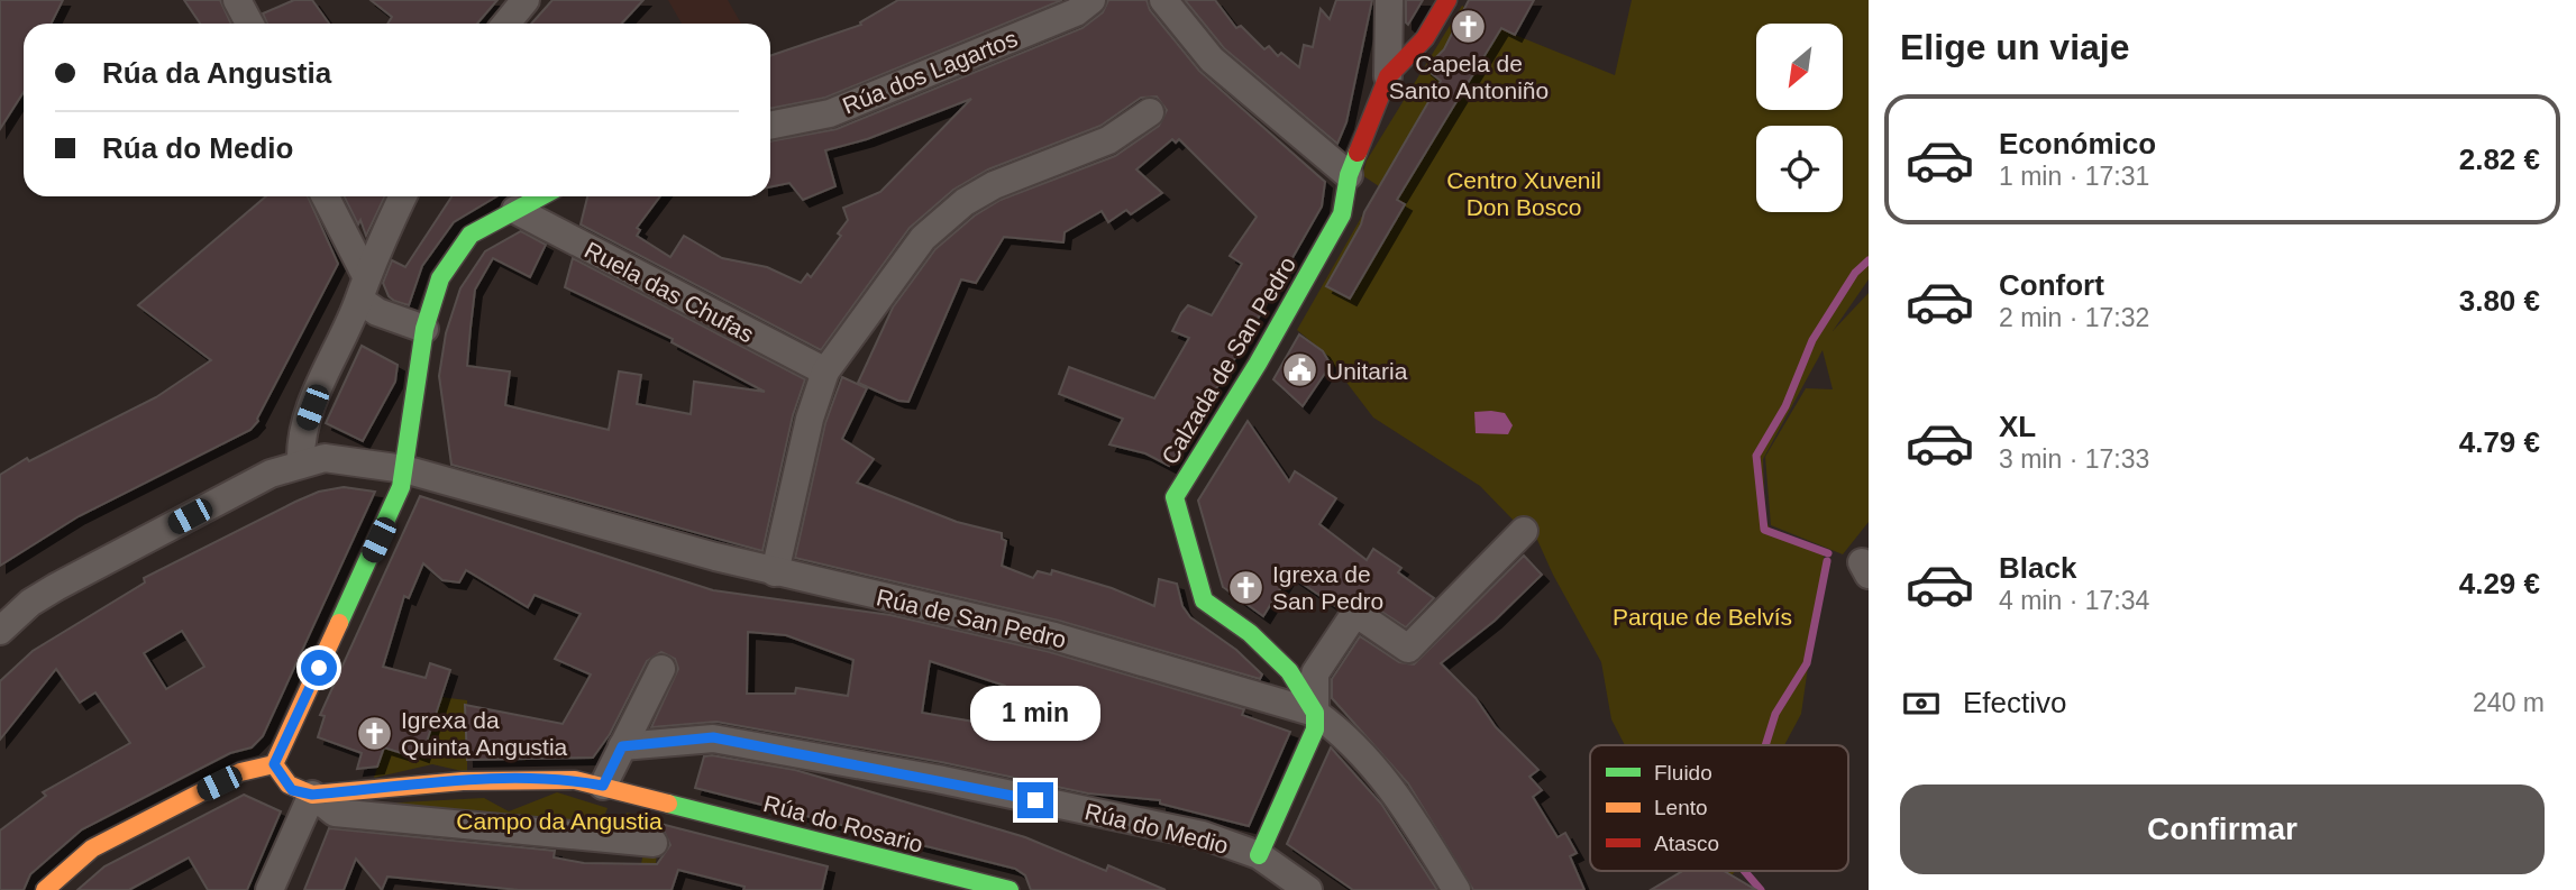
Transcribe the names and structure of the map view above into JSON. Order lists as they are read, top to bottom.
{
  "streets": {
    "street": [
      "Rúa dos Lagartos",
      "Ruela das Chufas",
      "Calzada de San Pedro",
      "Rúa de San Pedro",
      "Rúa do Rosario",
      "Rúa do Medio"
    ]
  },
  "crossings": [
    ["Calzada de San Pedro", "Rúa de San Pedro"]
  ],
  "parks": ["Centro Xuvenil Don Bosco", "Parque de Belvís", "Campo da Angustia"],
  "places": {
    "church": ["Capela de Santo Antoniño", "Igrexa de San Pedro", "Igrexa da Quinta Angustia"],
    "public building": ["Unitaria"]
  },
  "legend": ["Fluido", "Lento", "Atasco"],
  "north": "bottom left",
  "page": {
    "heading": "Elige un viaje",
    "banner": ["Rúa da Angustia", "Rúa do Medio"],
    "list": [
      {
        "name": "Económico",
        "note": "1 min · 17:31",
        "value": "2.82 €"
      },
      {
        "name": "Confort",
        "note": "2 min · 17:32",
        "value": "3.80 €"
      },
      {
        "name": "XL",
        "note": "3 min · 17:33",
        "value": "4.79 €"
      },
      {
        "name": "Black",
        "note": "4 min · 17:34",
        "value": "4.29 €"
      }
    ],
    "pay": ["Efectivo", "240 m"],
    "bubble": "1 min",
    "buttons": "Confirmar"
  }
}
